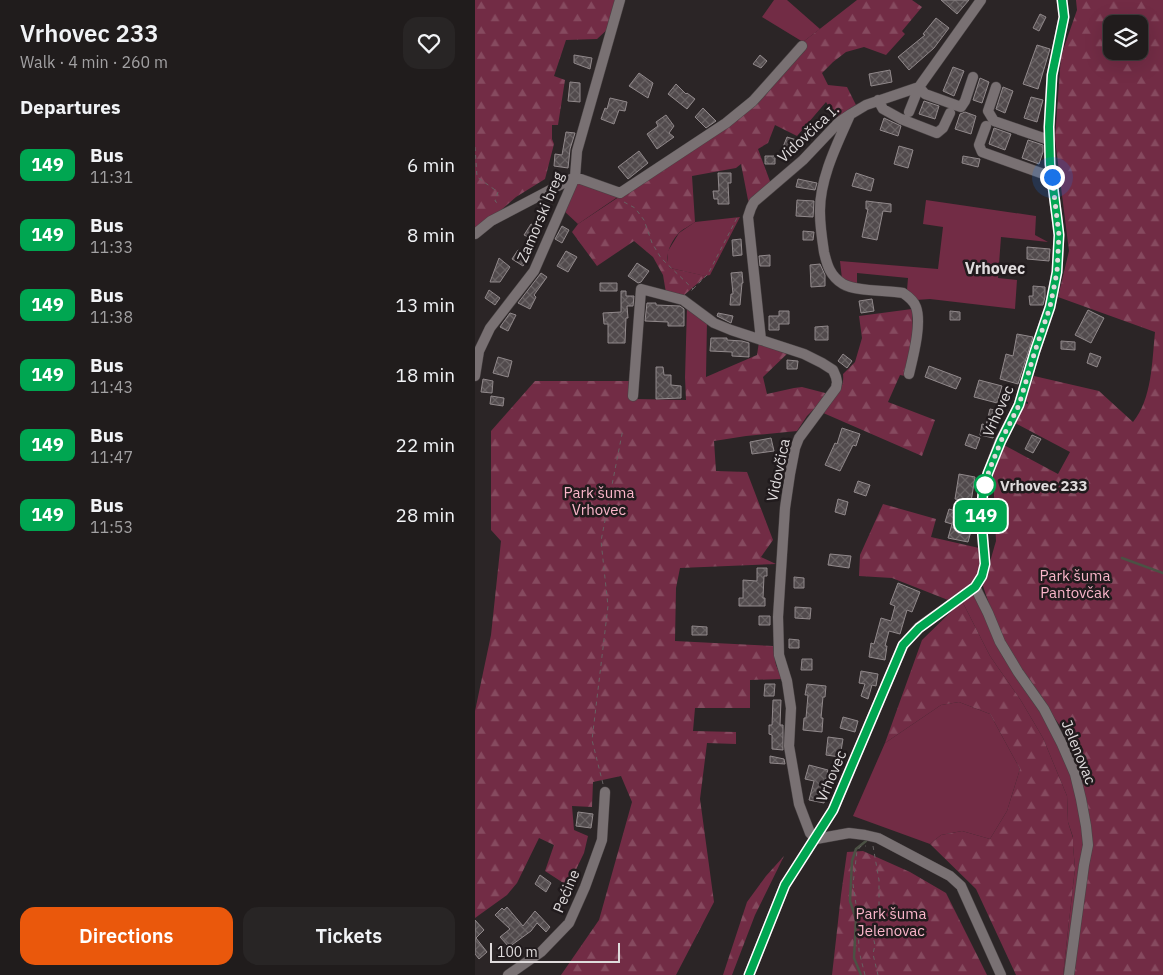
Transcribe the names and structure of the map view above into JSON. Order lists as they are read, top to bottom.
{
  "streets": {
    "street": [
      "Vidovčica I.",
      "Zamorski breg",
      "Vrhovec",
      "Vidovčica",
      "Jelenovac",
      "Pećine"
    ]
  },
  "crossings": [
    ["Vrhovec", "Vidovčica"],
    ["Vrhovec", "Jelenovac"]
  ],
  "districts": ["Vrhovec"],
  "parks": ["Park šuma Vrhovec", "Park šuma Pantovčak", "Park šuma Jelenovac"],
  "places": ["Vrhovec 233"],
  "lines": ["bus line 149"],
  "scale_bar": "100 m",
  "page": {
    "heading": [
      ["Vrhovec 233", "Walk · 4 min · 260 m"],
      "Departures"
    ],
    "on_map": "149",
    "list": [
      {
        "mark": "149",
        "name": "Bus",
        "note": "11:31",
        "value": "6 min"
      },
      {
        "mark": "149",
        "name": "Bus",
        "note": "11:33",
        "value": "8 min"
      },
      {
        "mark": "149",
        "name": "Bus",
        "note": "11:38",
        "value": "13 min"
      },
      {
        "mark": "149",
        "name": "Bus",
        "note": "11:43",
        "value": "18 min"
      },
      {
        "mark": "149",
        "name": "Bus",
        "note": "11:47",
        "value": "22 min"
      },
      {
        "mark": "149",
        "name": "Bus",
        "note": "11:53",
        "value": "28 min"
      }
    ],
    "buttons": ["Directions", "Tickets"],
    "scale": "100 m"
  }
}
